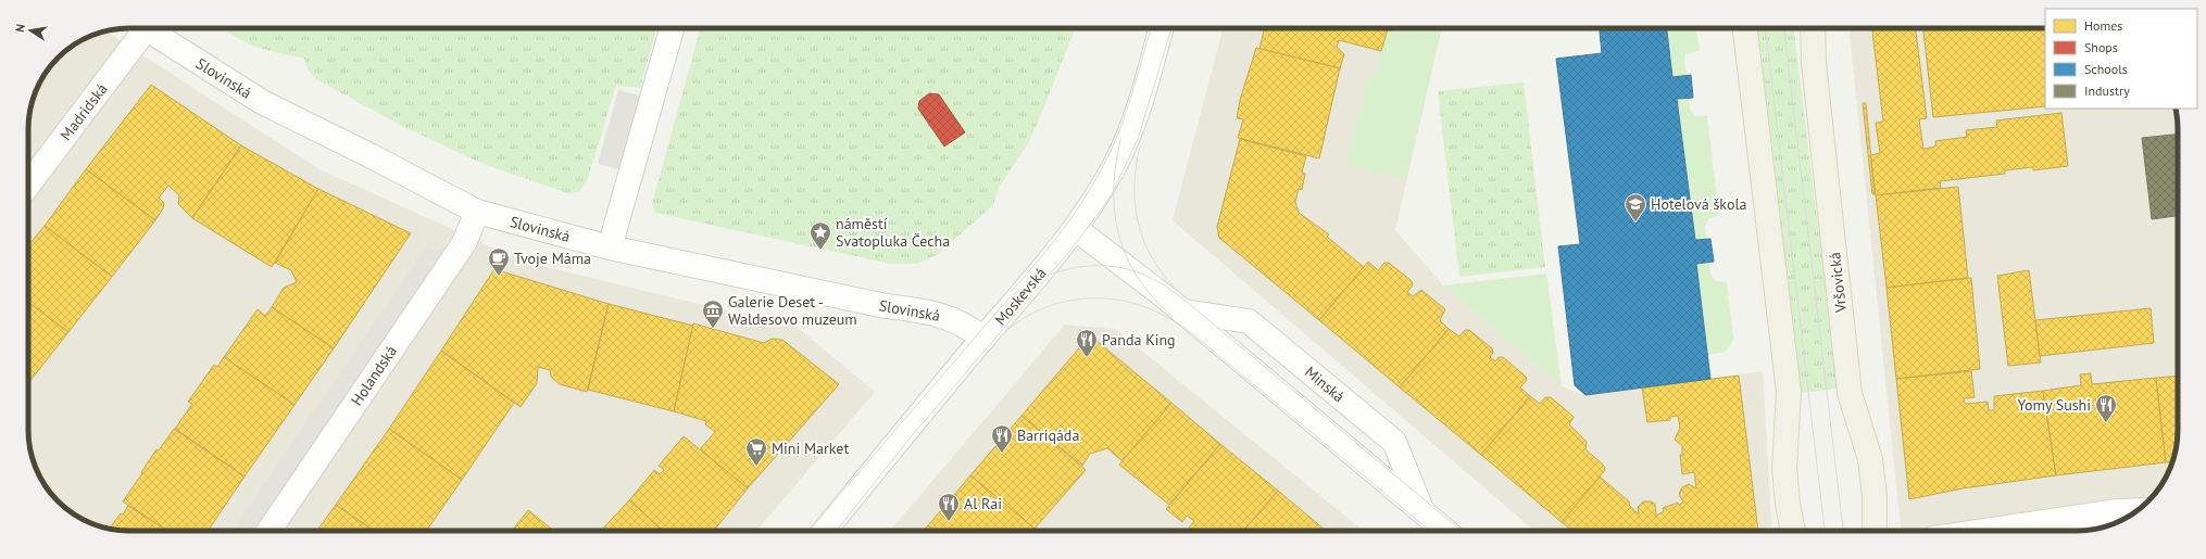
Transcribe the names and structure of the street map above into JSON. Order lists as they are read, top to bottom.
{
  "streets": {
    "main road": ["Vršovická"],
    "street": [
      "Slovinská",
      "Madridská",
      "Moskevská",
      "Holandská",
      "Minská"
    ]
  },
  "crossings": [
    ["Slovinská", "Moskevská"],
    ["Slovinská", "Holandská"],
    ["Moskevská", "Minská"]
  ],
  "places": {
    "school or university": ["Hotelová škola"],
    "place": ["náměstí Svatopluka Čecha"],
    "cafe": ["Tvoje Máma"],
    "museum": ["Galerie Deset - Waldesovo muzeum"],
    "restaurant": [
      "Panda King",
      "Yomy Sushi",
      "Barriqáda",
      "Al Rai"
    ],
    "supermarket": ["Mini Market"]
  },
  "legend": [
    "Homes",
    "Shops",
    "Schools",
    "Industry"
  ],
  "north": "left"
}
